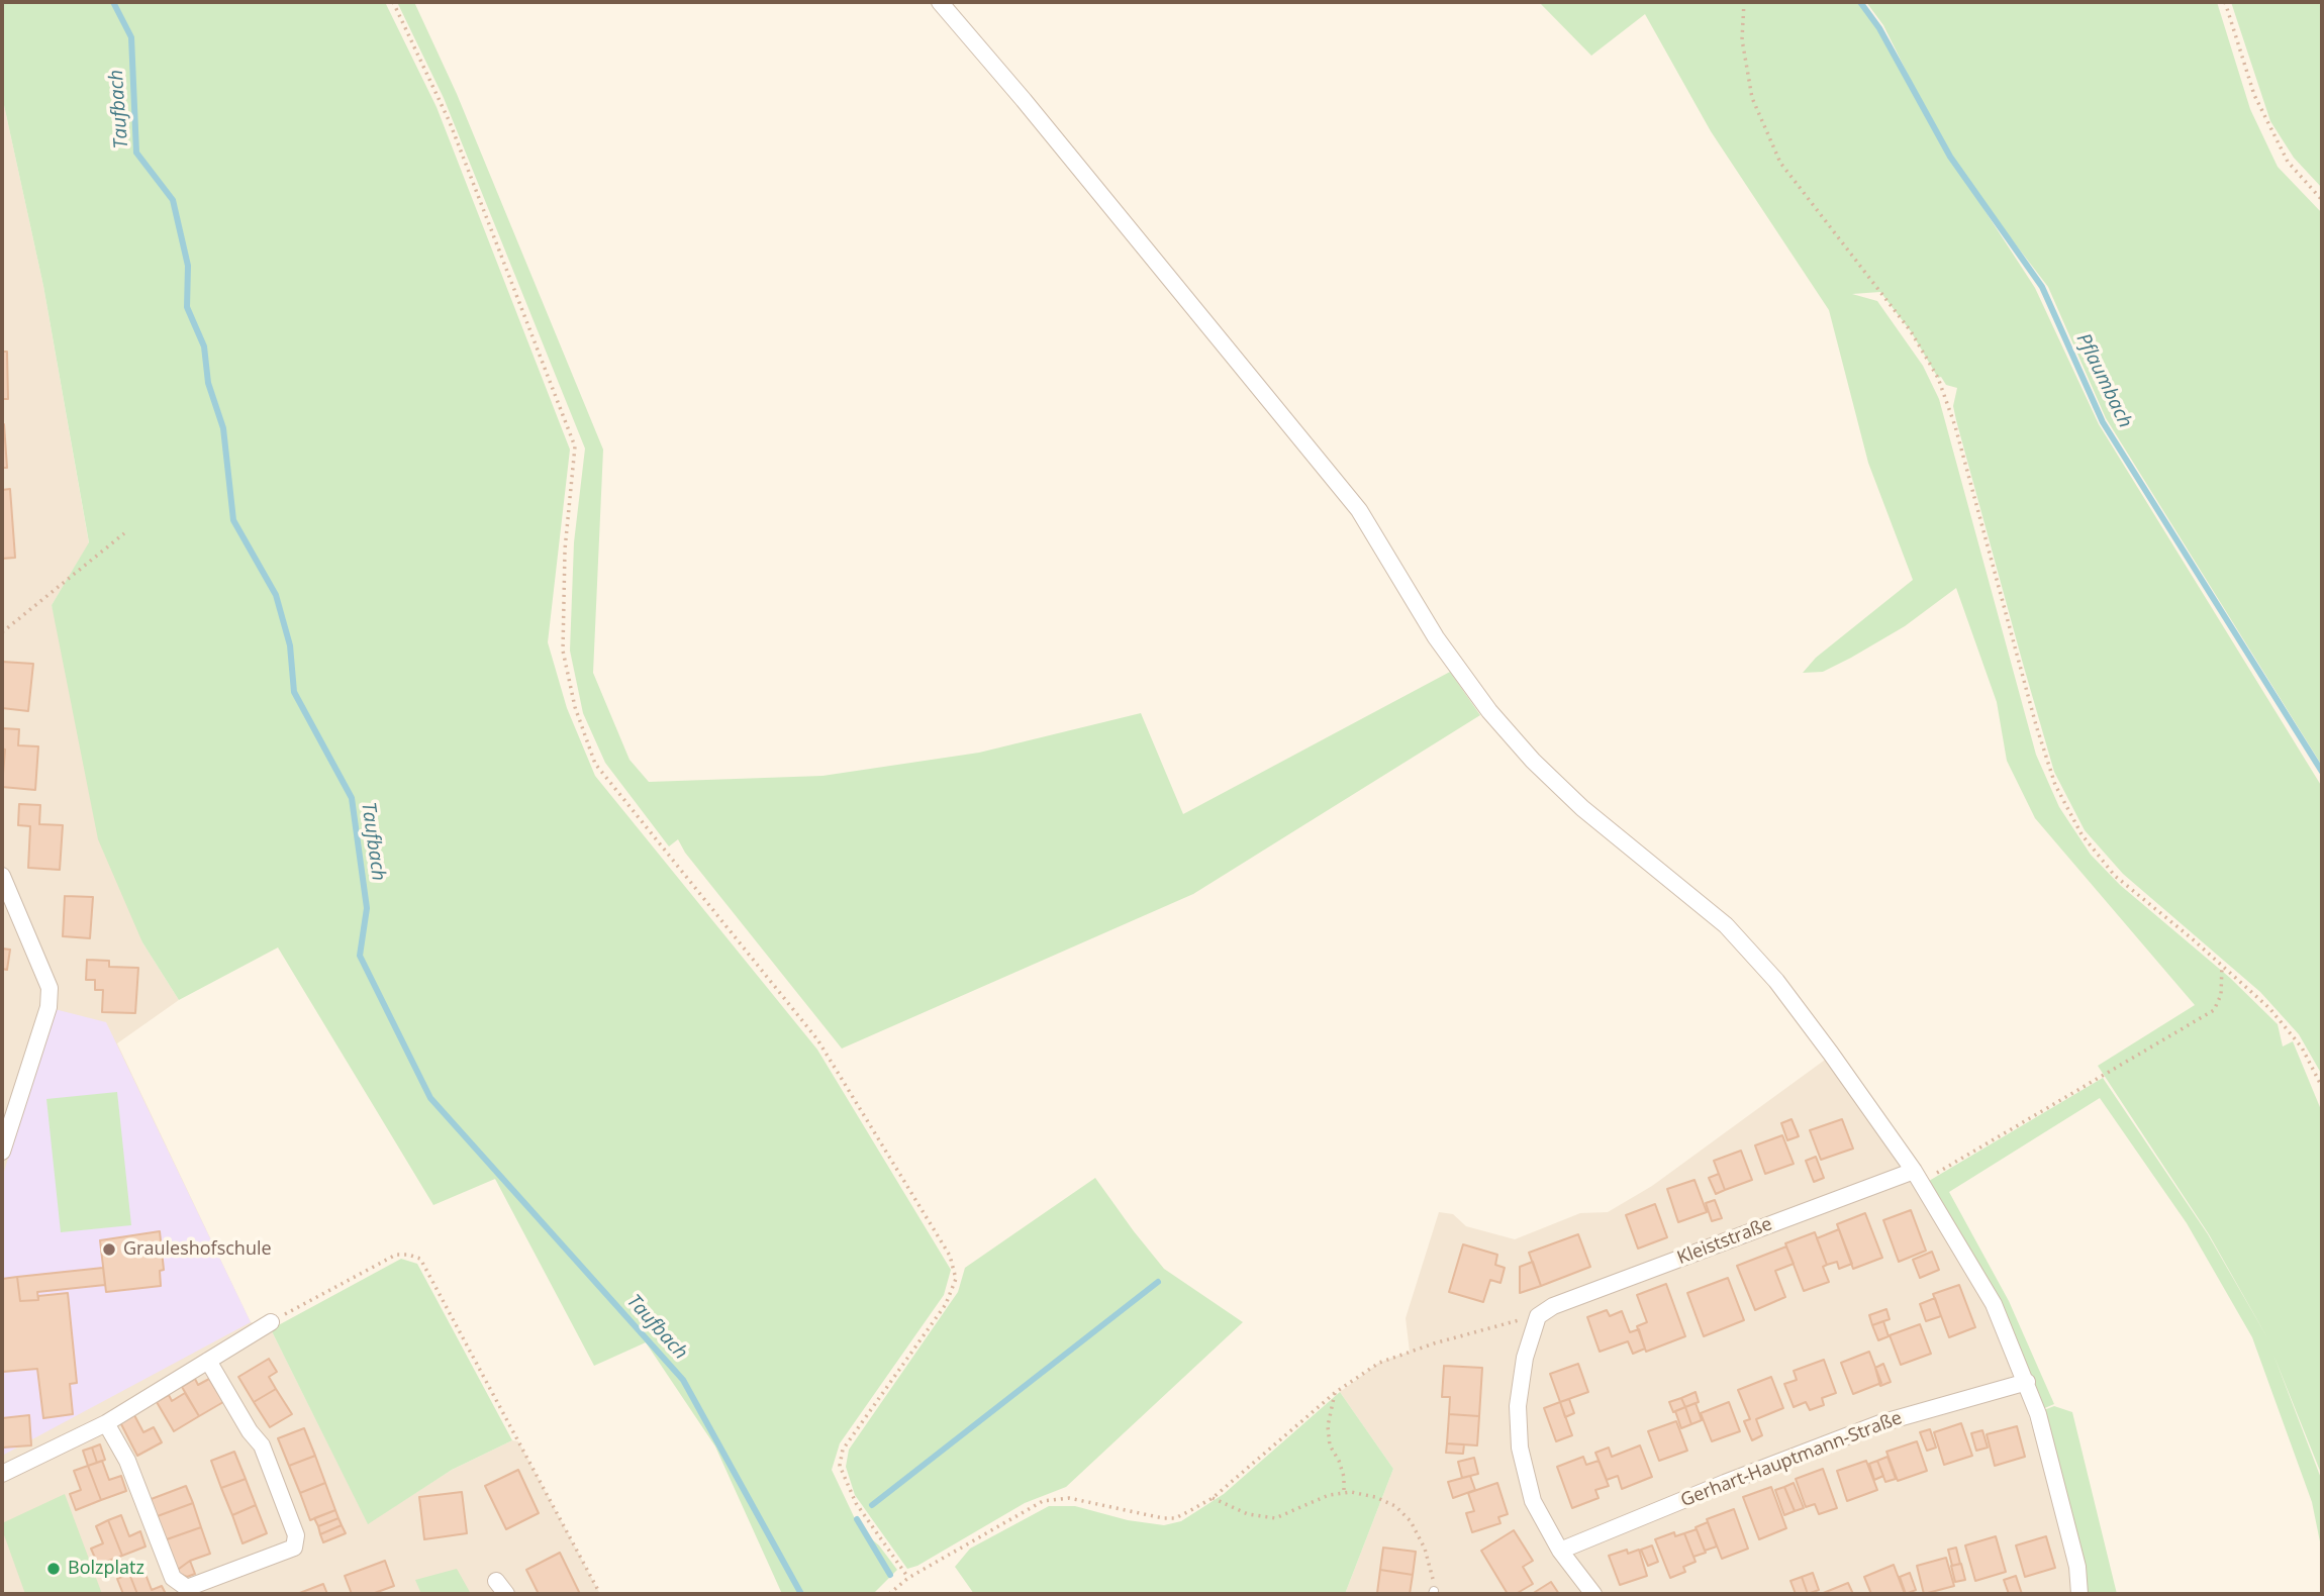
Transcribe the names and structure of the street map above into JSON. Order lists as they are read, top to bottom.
{
  "streets": {
    "street": ["Kleiststraße", "Gerhart-Hauptmann-Straße"]
  },
  "water": ["Taufbach", "Pflaumbach"],
  "places": ["Grauleshofschule", "Bolzplatz"]
}
